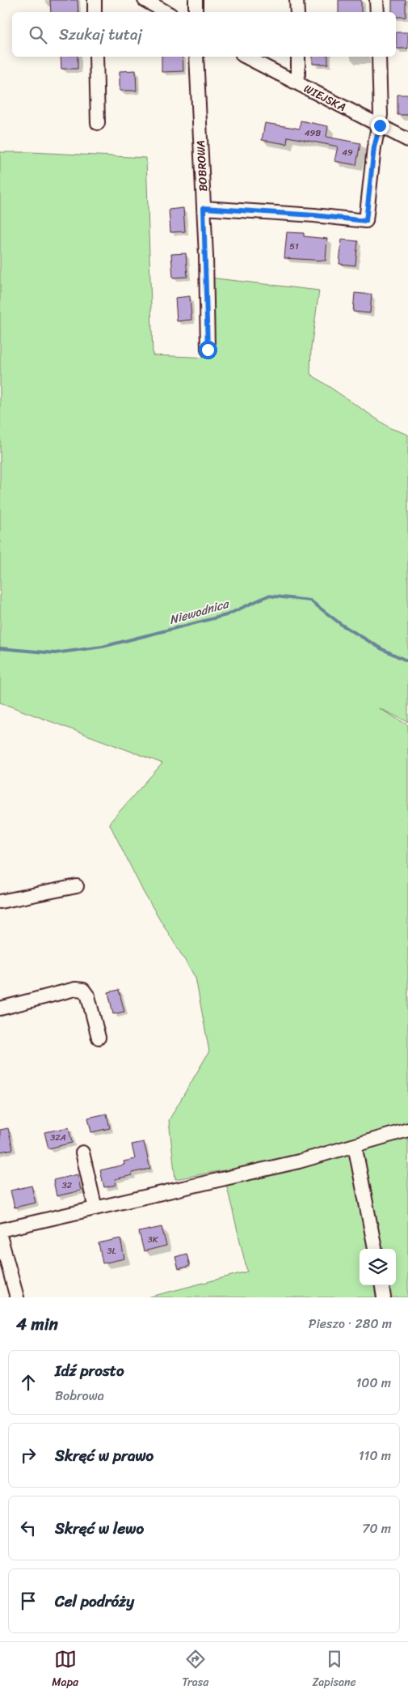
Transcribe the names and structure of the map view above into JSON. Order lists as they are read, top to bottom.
{
  "streets": {
    "street": ["WIEJSKA", "BOBROWA"]
  },
  "water": ["Niewodnica"],
  "house_numbers": [
    "49B",
    "49",
    "51",
    "32A",
    "32",
    "3K",
    "3L"
  ],
  "page": {
    "search": "Szukaj tutaj",
    "heading": ["4 min", "Pieszo · 280 m"],
    "list": [
      ["Idź prosto", "Bobrowa", "100 m"],
      ["Skręć w prawo", "110 m"],
      ["Skręć w lewo", "70 m"],
      "Cel podróży"
    ],
    "nav": ["Mapa", "Trasa", "Zapisane"]
  }
}
